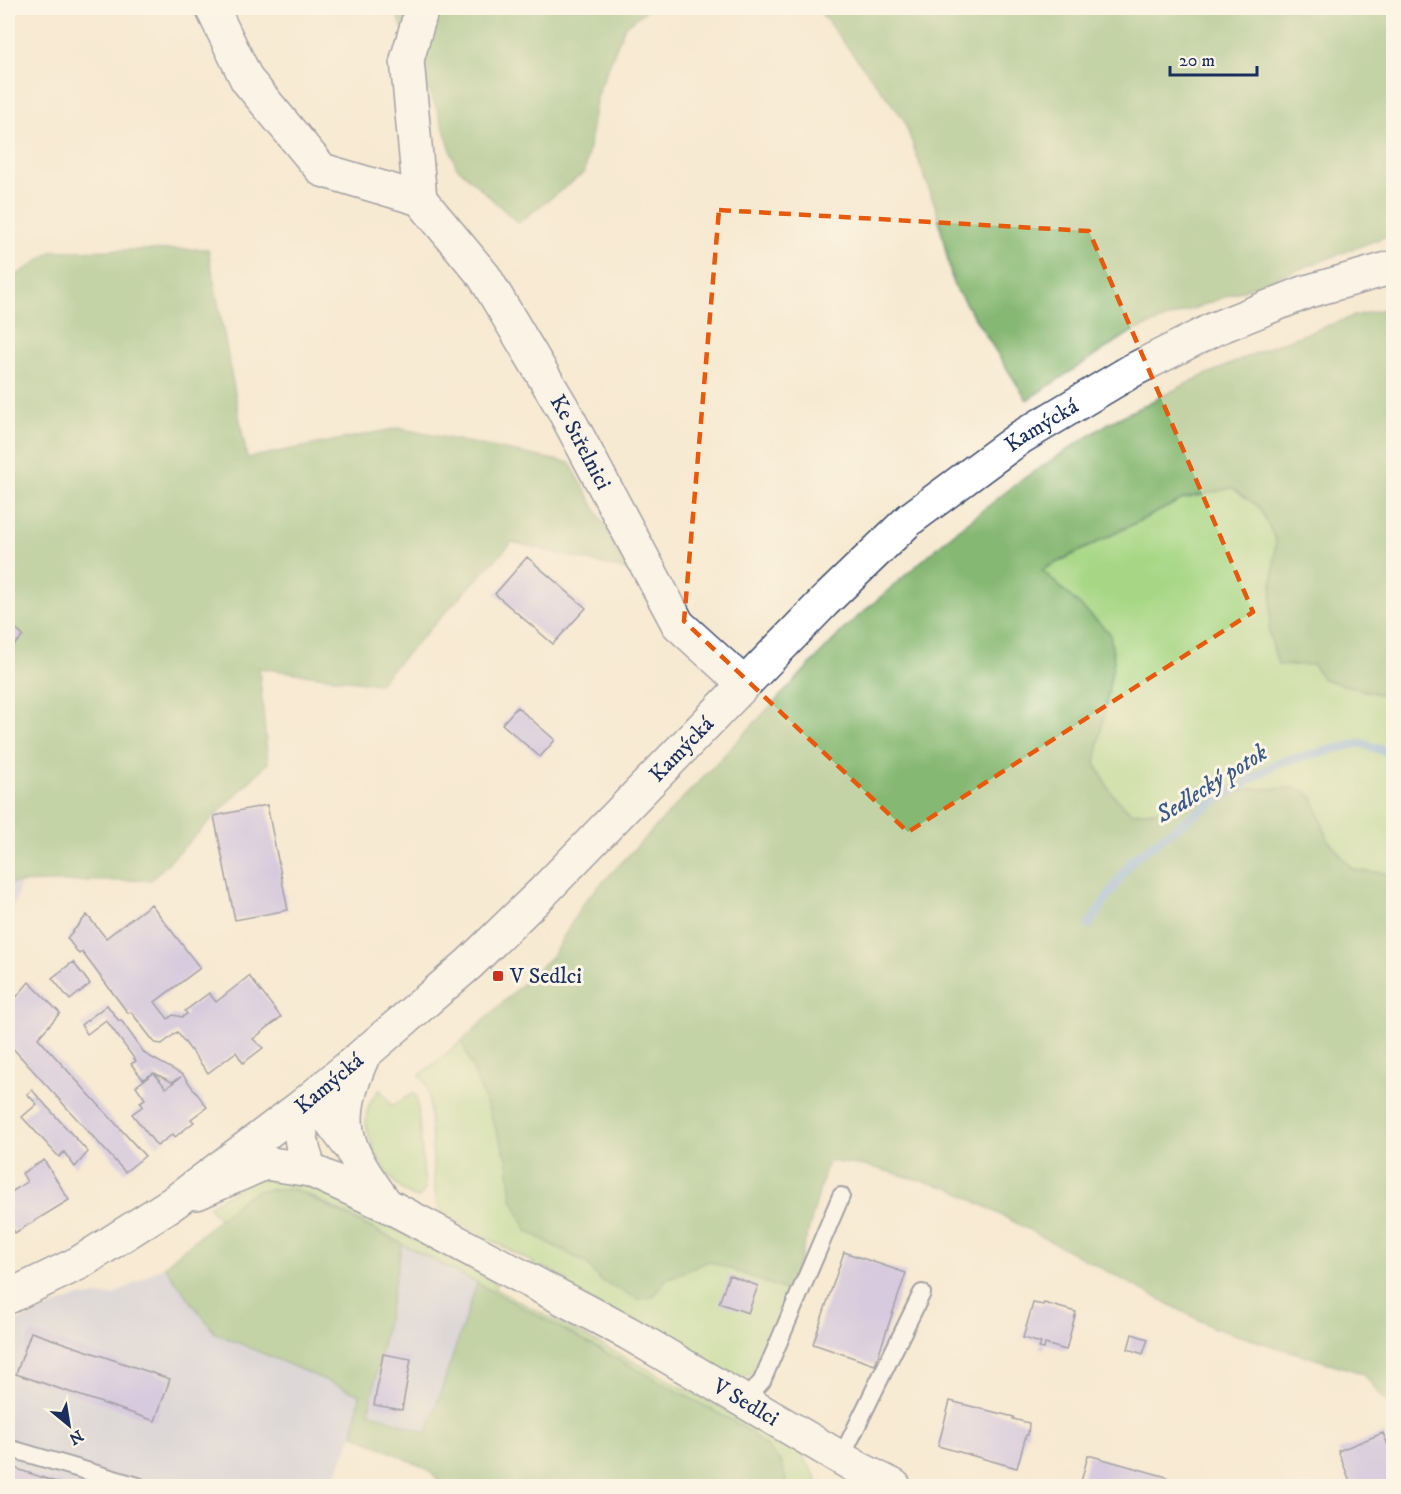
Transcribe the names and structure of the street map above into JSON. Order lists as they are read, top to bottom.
{
  "streets": {
    "street": ["Kamýcká", "Ke Střelnici", "V Sedlci"]
  },
  "crossings": [
    ["Kamýcká", "Ke Střelnici"],
    ["Kamýcká", "V Sedlci"]
  ],
  "water": ["Sedlecký potok"],
  "places": {
    "transit": ["V Sedlci"]
  },
  "scale_bar": "20 m",
  "north": "bottom right"
}
